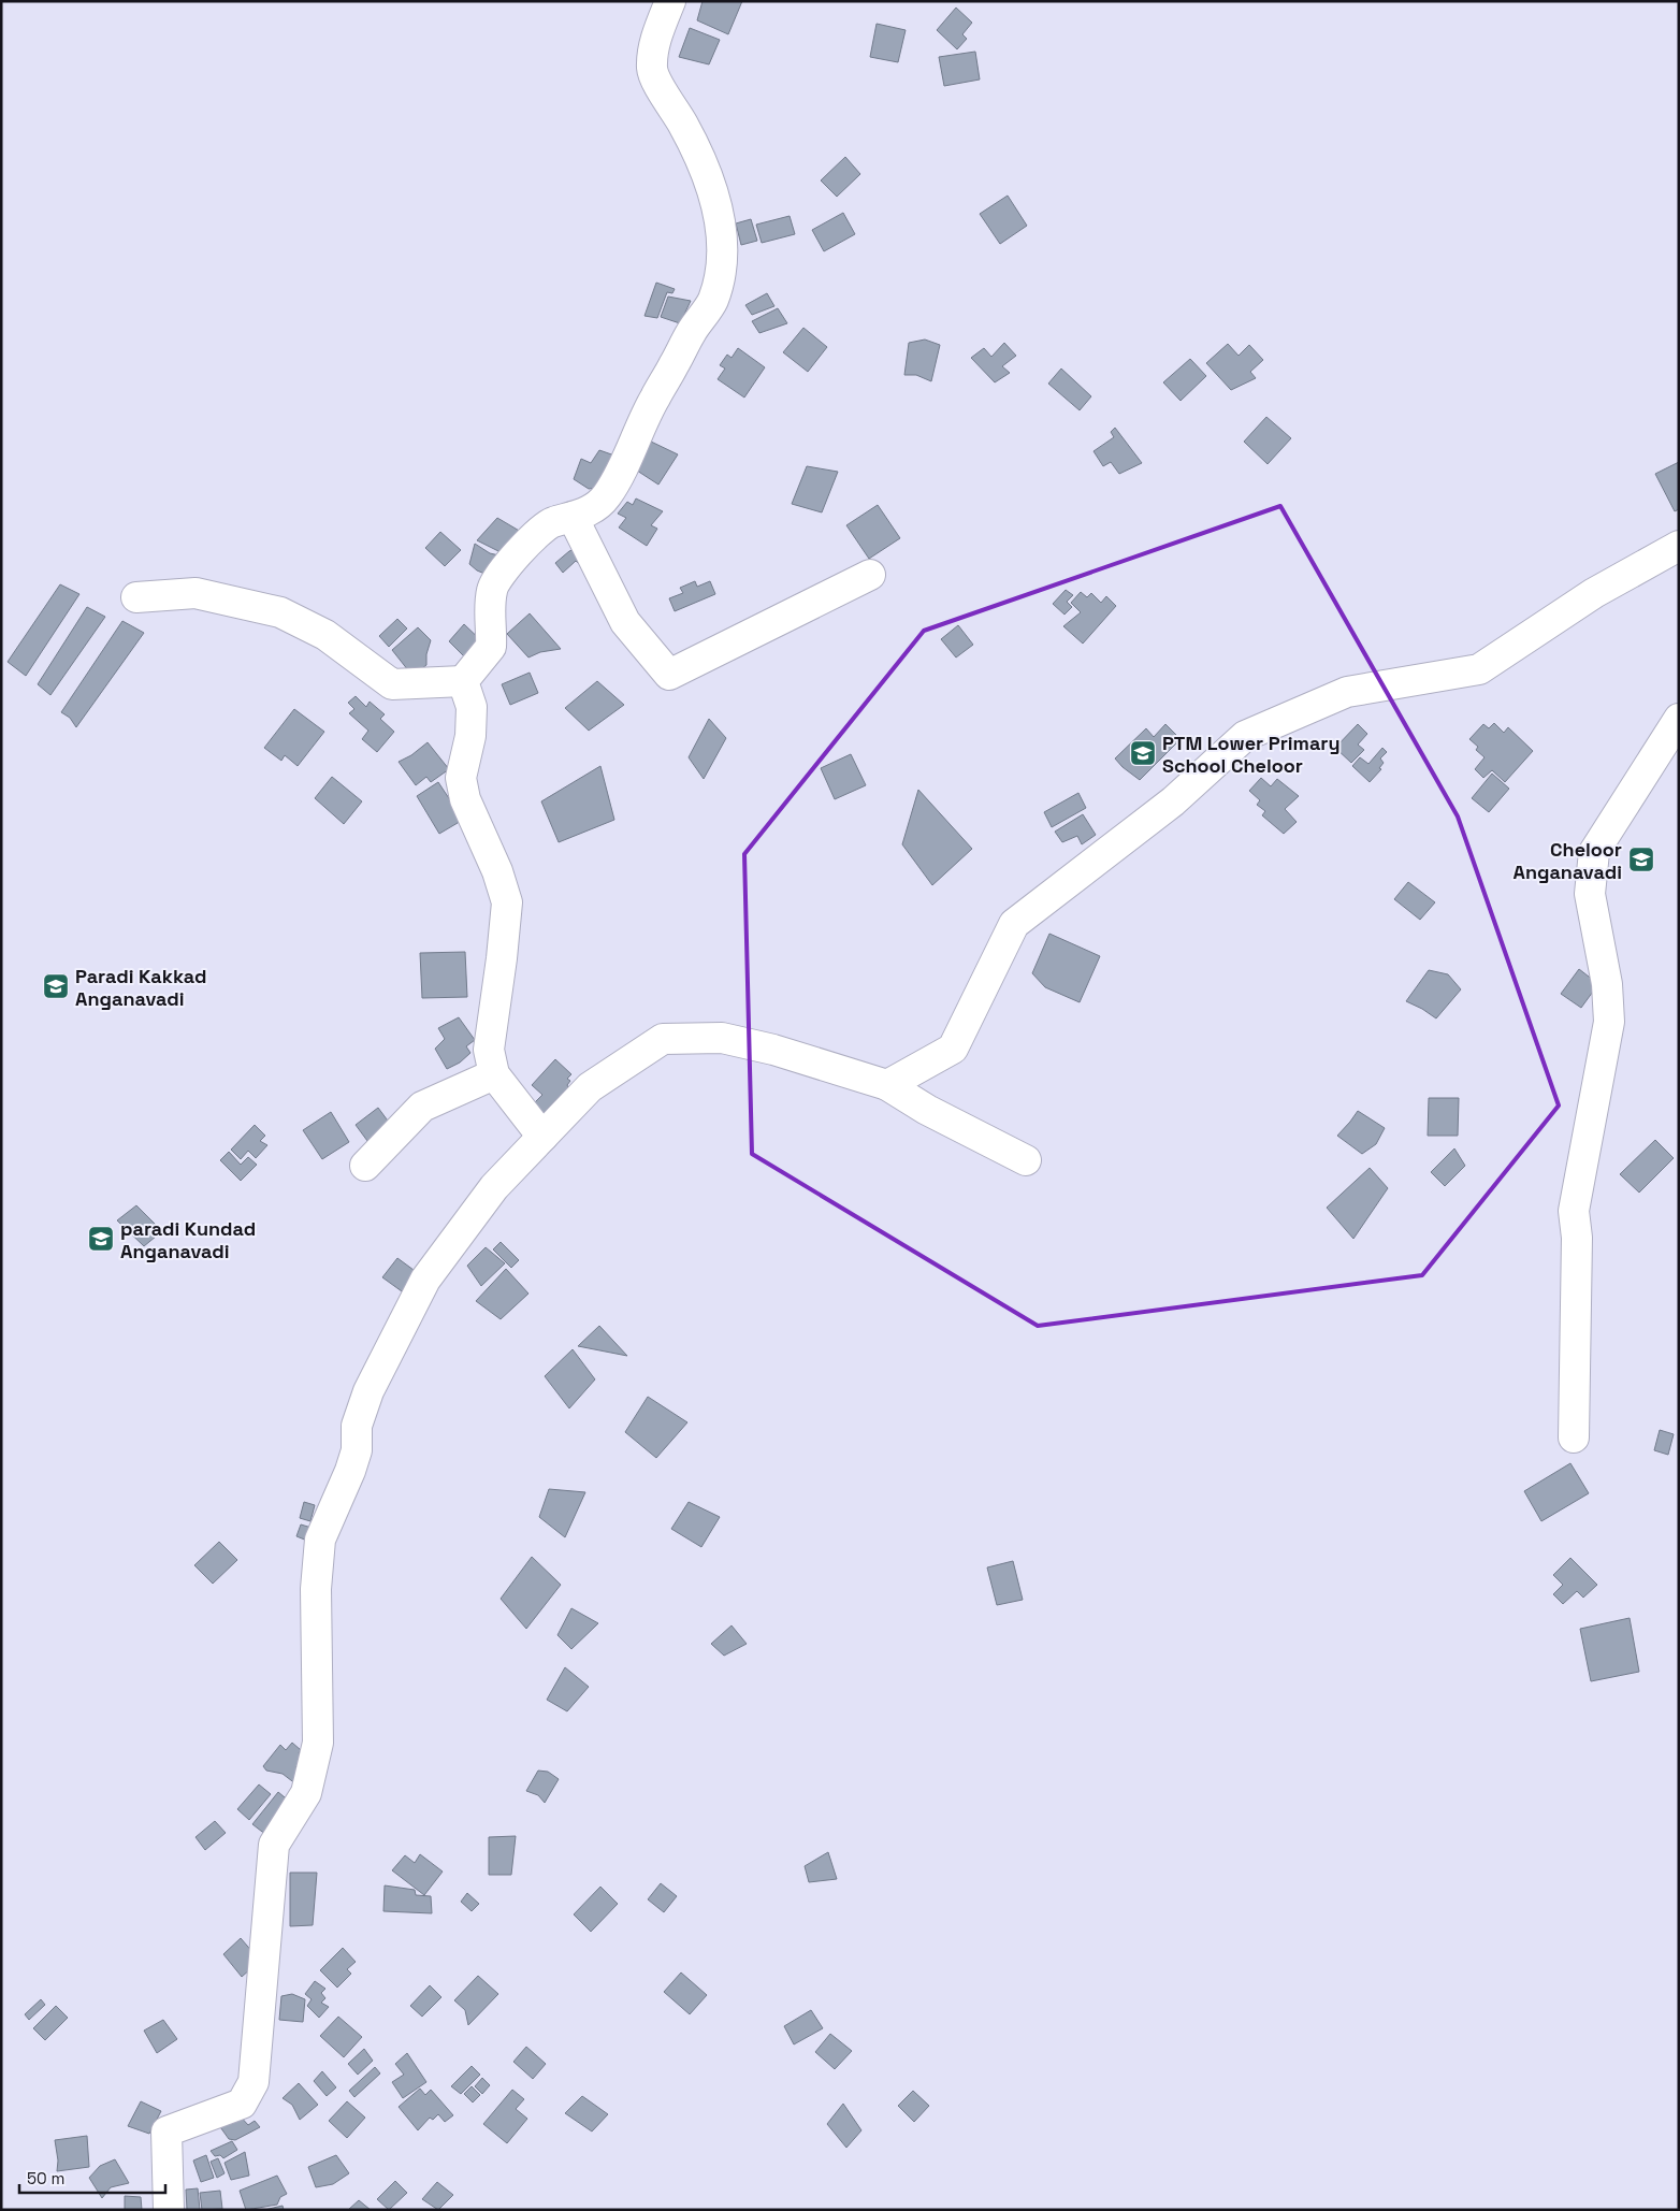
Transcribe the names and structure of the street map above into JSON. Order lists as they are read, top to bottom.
{
  "places": {
    "school or university": [
      "PTM Lower Primary School Cheloor",
      "Cheloor Anganavadi",
      "Paradi Kakkad Anganavadi",
      "paradi Kundad Anganavadi"
    ]
  },
  "scale_bar": "50 m"
}
